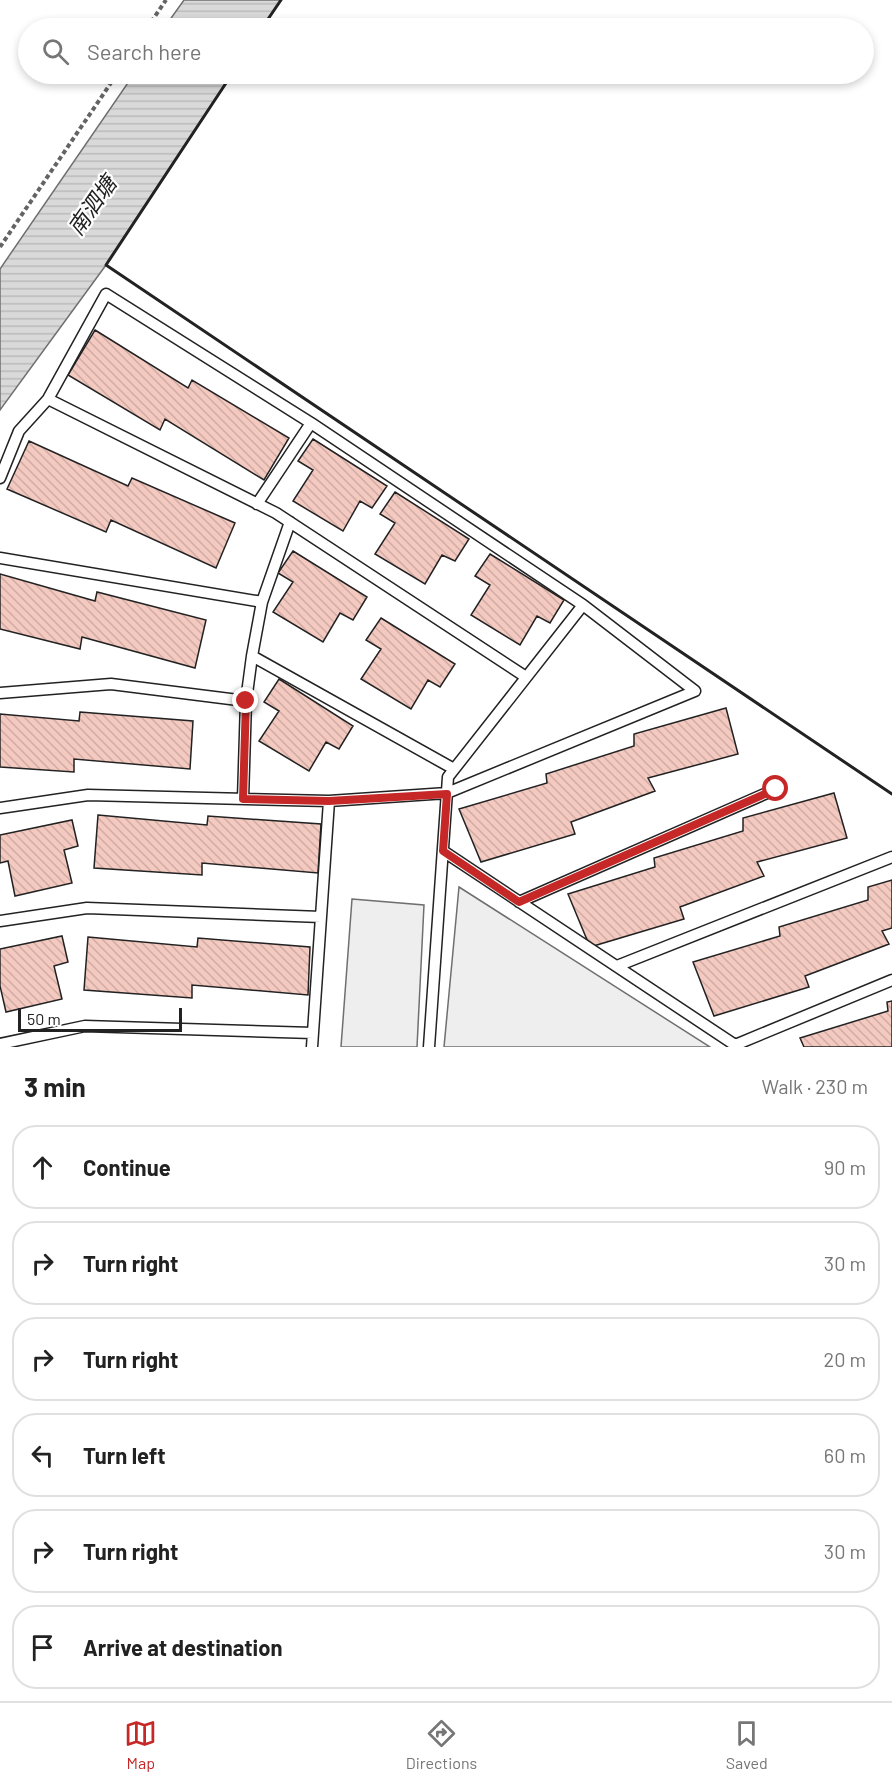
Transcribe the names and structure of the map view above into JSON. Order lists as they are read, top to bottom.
{
  "water": ["南泗塘"],
  "scale_bar": "50 m",
  "page": {
    "search": "Search here",
    "scale": "50 m",
    "heading": ["3 min", "Walk · 230 m"],
    "list": [
      ["Continue", "90 m"],
      ["Turn right", "30 m"],
      ["Turn right", "20 m"],
      ["Turn left", "60 m"],
      ["Turn right", "30 m"],
      "Arrive at destination"
    ],
    "nav": ["Map", "Directions", "Saved"]
  }
}
